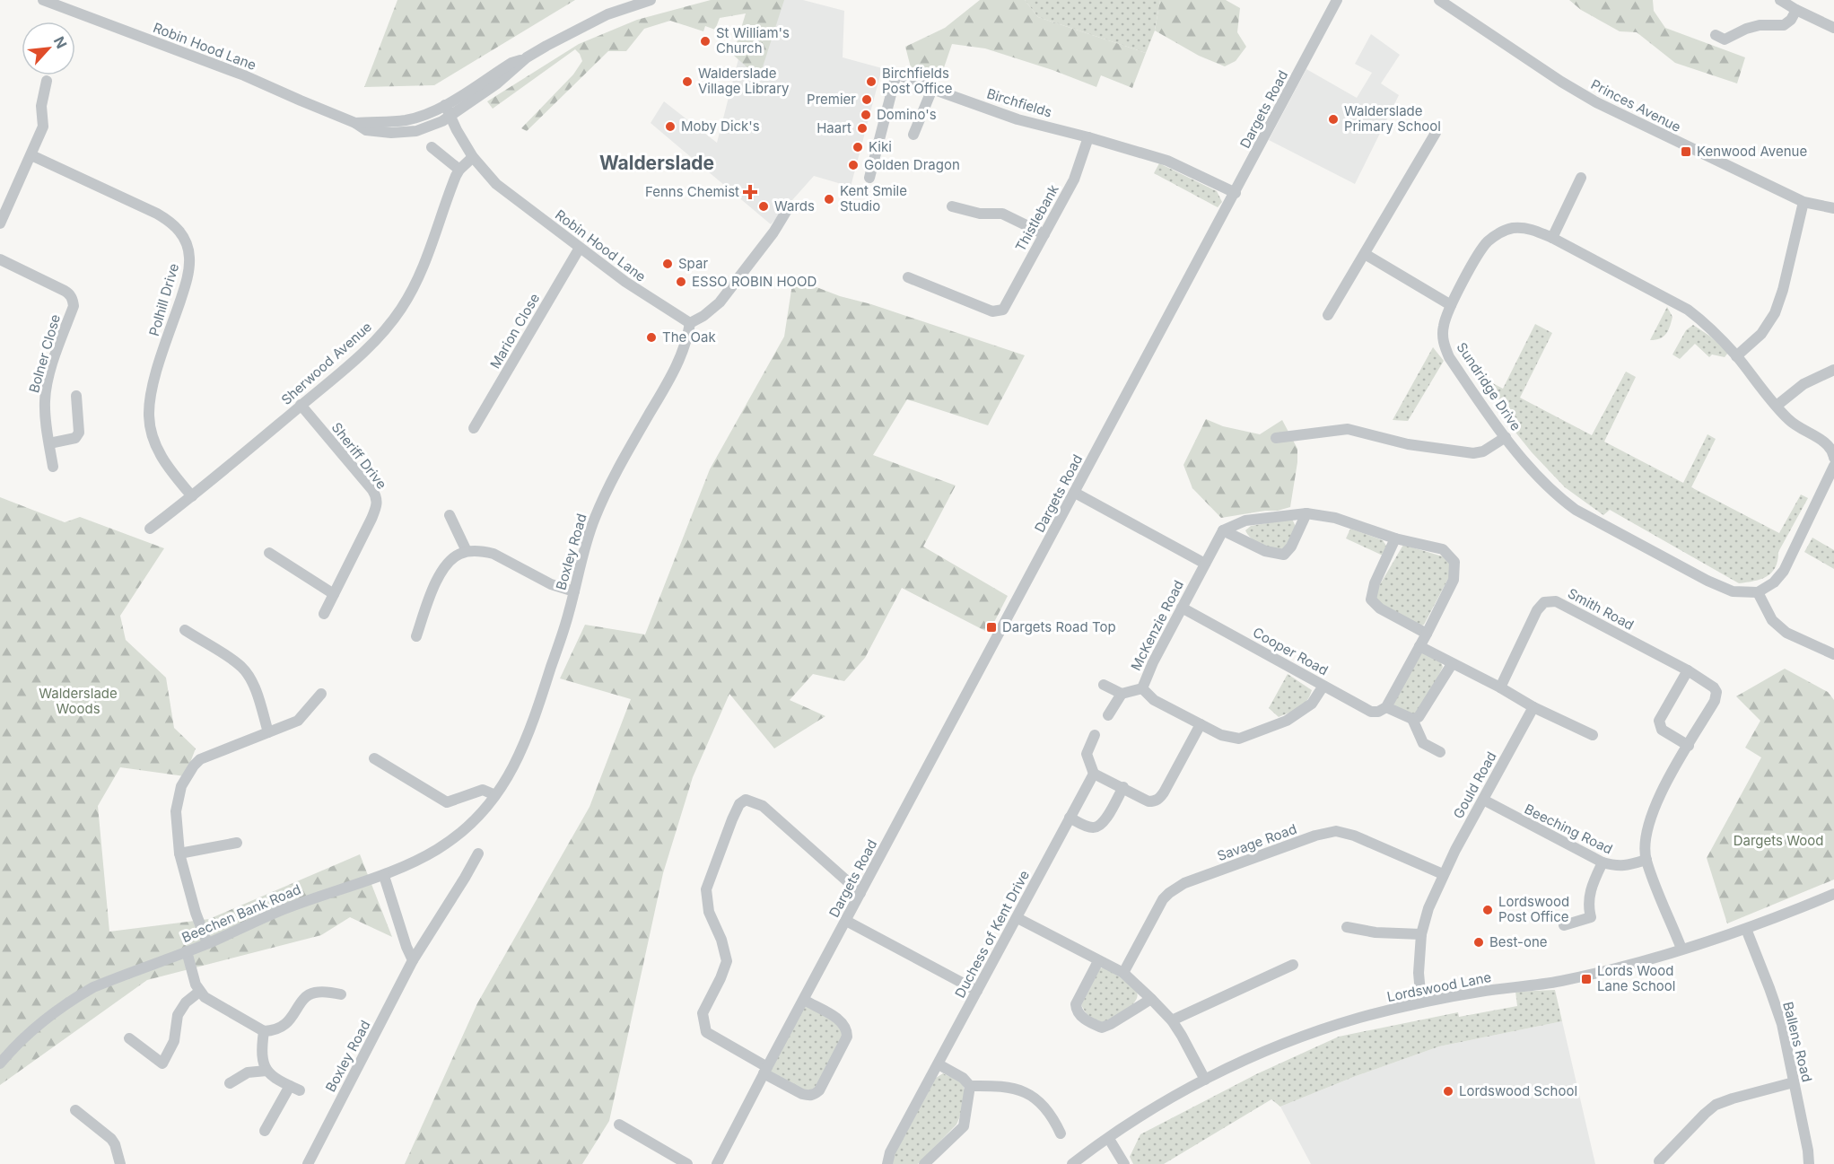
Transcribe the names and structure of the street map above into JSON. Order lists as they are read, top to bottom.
{
  "streets": {
    "street": [
      "Robin Hood Lane",
      "Birchfields",
      "Princes Avenue",
      "Dargets Road",
      "Thistlebank",
      "Polhill Drive",
      "Marion Close",
      "Bolner Close",
      "Sherwood Avenue",
      "Sundridge Drive",
      "Sheriff Drive",
      "Boxley Road",
      "Smith Road",
      "McKenzie Road",
      "Cooper Road",
      "Gould Road",
      "Beeching Road",
      "Savage Road",
      "Beechen Bank Road",
      "Duchess of Kent Drive",
      "Lordswood Lane",
      "Ballens Road"
    ]
  },
  "crossings": [
    ["Robin Hood Lane", "Marion Close"],
    ["Robin Hood Lane", "Sherwood Avenue"],
    ["Robin Hood Lane", "Boxley Road"],
    ["Birchfields", "Dargets Road"],
    ["Birchfields", "Thistlebank"],
    ["Polhill Drive", "Sherwood Avenue"],
    ["Sherwood Avenue", "Sheriff Drive"],
    ["Boxley Road", "Beechen Bank Road"],
    ["McKenzie Road", "Cooper Road"],
    ["Gould Road", "Beeching Road"],
    ["Gould Road", "Savage Road"],
    ["Gould Road", "Lordswood Lane"],
    ["Lordswood Lane", "Ballens Road"]
  ],
  "districts": ["Walderslade"],
  "parks": ["Walderslade Woods", "Dargets Wood"],
  "places": {
    "other": [
      "St William's Church",
      "Walderslade Village Library",
      "Birchfields Post Office",
      "Premier",
      "Domino's",
      "Walderslade Primary School",
      "Moby Dick's",
      "Haart",
      "Kiki",
      "Golden Dragon",
      "Kent Smile Studio",
      "Wards",
      "Spar",
      "ESSO ROBIN HOOD",
      "The Oak",
      "Lordswood Post Office",
      "Best-one",
      "Lordswood School"
    ],
    "transit": ["Kenwood Avenue", "Dargets Road Top", "Lords Wood Lane School"],
    "health": ["Fenns Chemist"]
  },
  "north": "top right"
}
